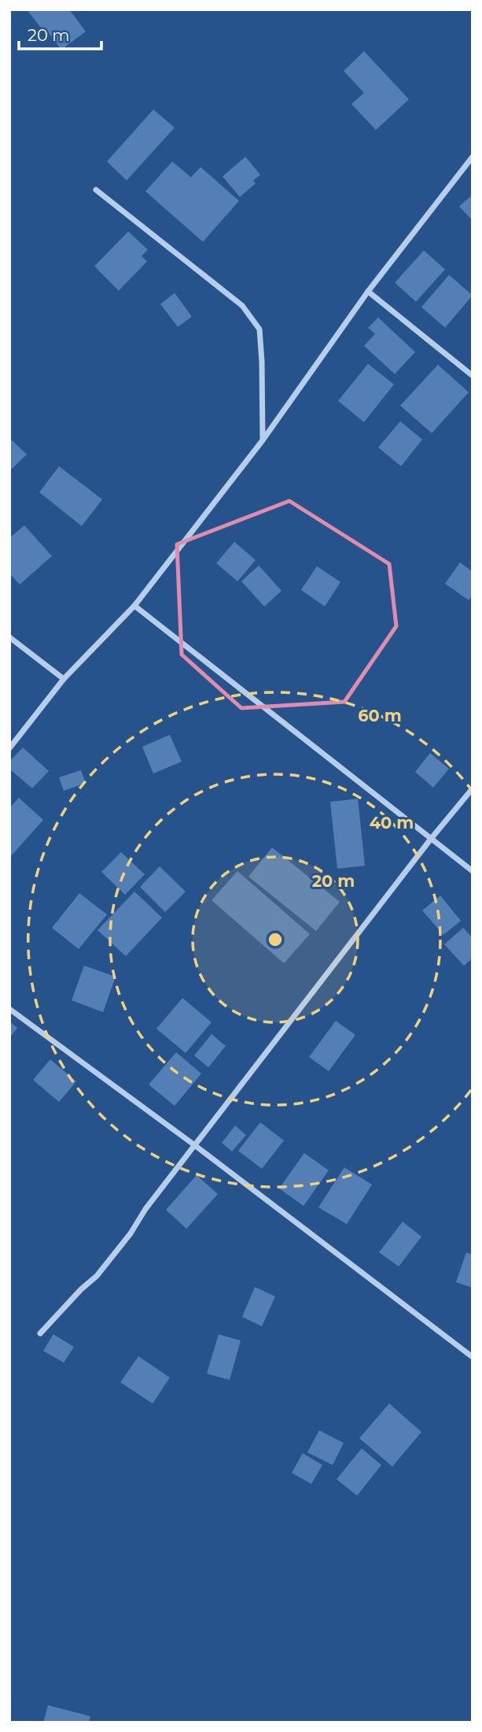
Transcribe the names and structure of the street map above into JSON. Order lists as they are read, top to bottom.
{
  "scale_bar": "20 m",
  "rings": ["60 m", "40 m", "20 m"]
}
